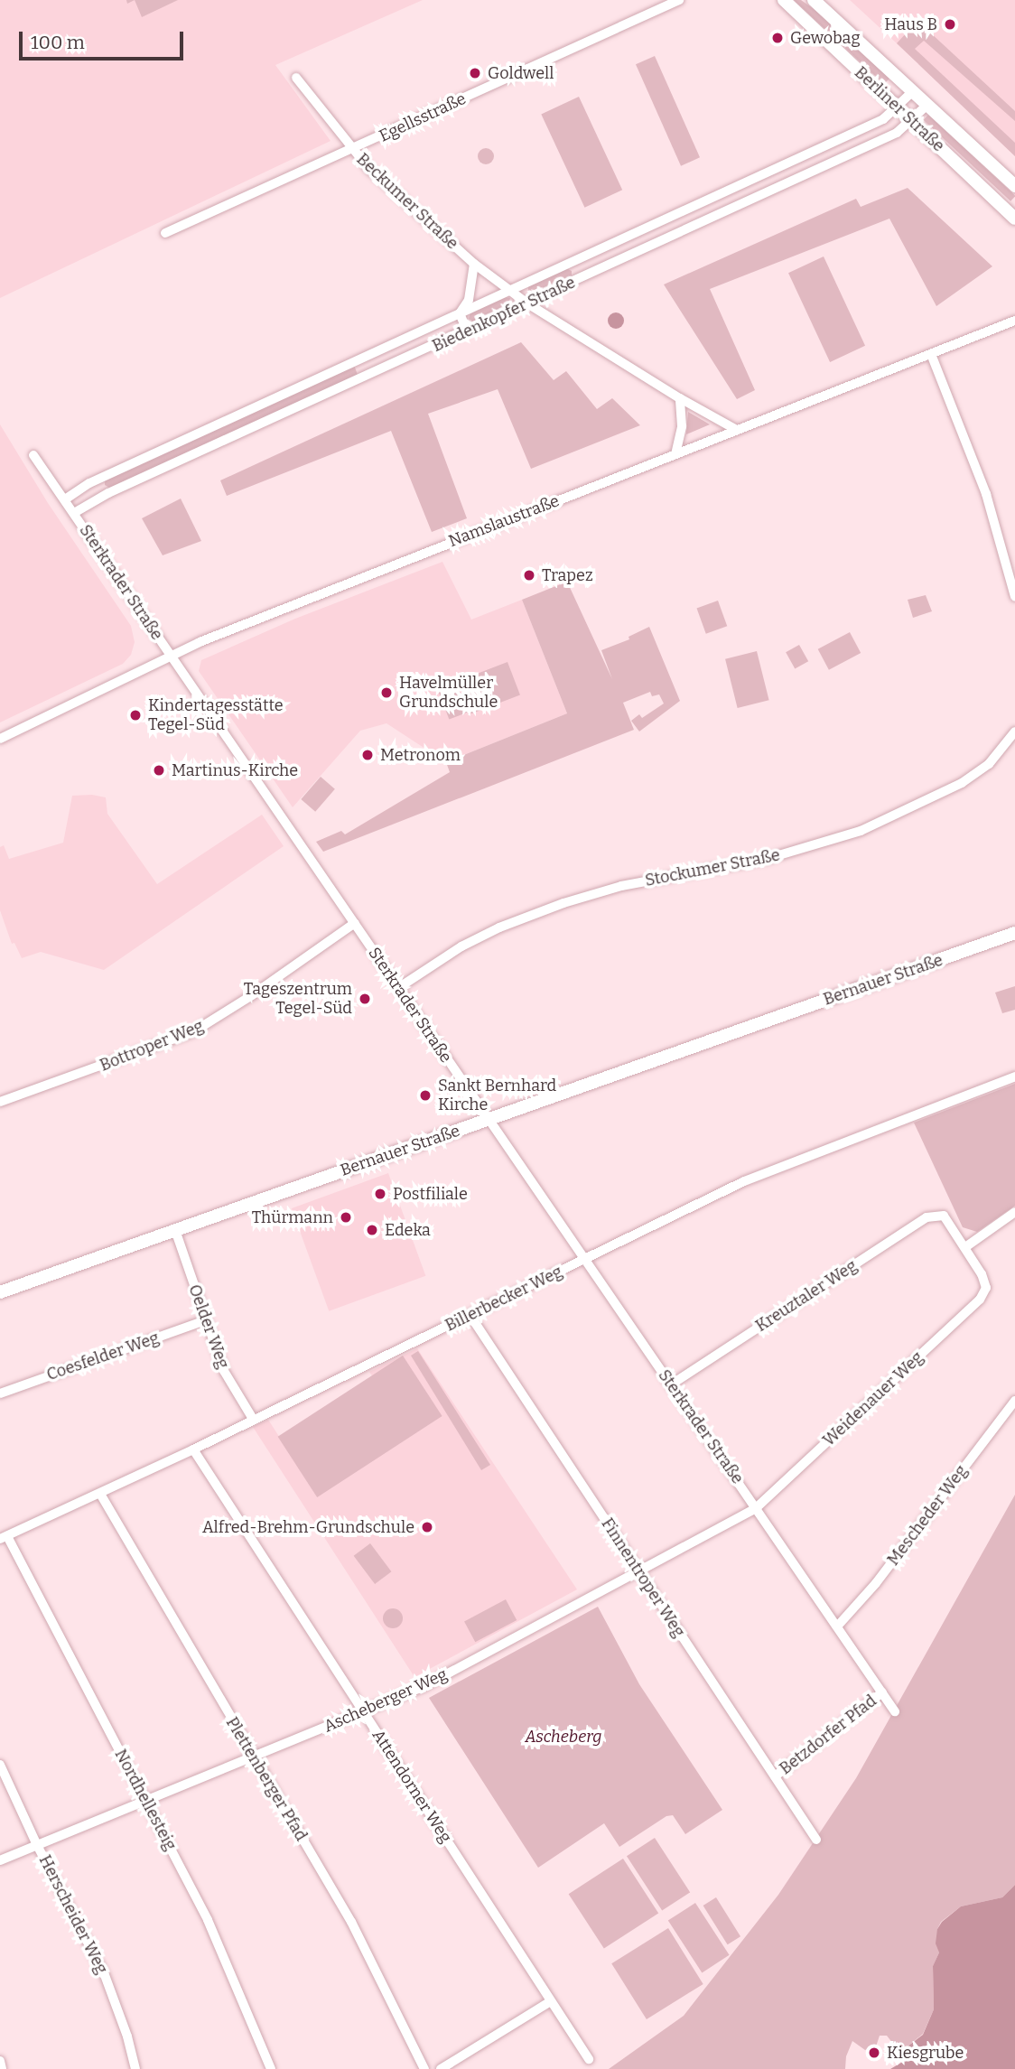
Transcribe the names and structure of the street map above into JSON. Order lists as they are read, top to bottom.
{
  "streets": {
    "main road": ["Berliner Straße", "Bernauer Straße"],
    "street": [
      "Egellsstraße",
      "Beckumer Straße",
      "Biedenkopfer Straße",
      "Namslaustraße",
      "Sterkrader Straße",
      "Stockumer Straße",
      "Bottroper Weg",
      "Kreuztaler Weg",
      "Billerbecker Weg",
      "Oelder Weg",
      "Coesfelder Weg",
      "Weidenauer Weg",
      "Mescheder Weg",
      "Finnentroper Weg",
      "Ascheberger Weg",
      "Betzdorfer Pfad",
      "Plettenberger Pfad",
      "Attendorner Weg",
      "Nordhellesteig",
      "Herscheider Weg"
    ]
  },
  "crossings": [
    ["Berliner Straße", "Biedenkopfer Straße"],
    ["Egellsstraße", "Beckumer Straße"],
    ["Beckumer Straße", "Biedenkopfer Straße"],
    ["Beckumer Straße", "Namslaustraße"],
    ["Biedenkopfer Straße", "Sterkrader Straße"],
    ["Namslaustraße", "Sterkrader Straße"],
    ["Sterkrader Straße", "Stockumer Straße"],
    ["Sterkrader Straße", "Bernauer Straße"],
    ["Sterkrader Straße", "Bottroper Weg"],
    ["Sterkrader Straße", "Kreuztaler Weg"],
    ["Sterkrader Straße", "Billerbecker Weg"],
    ["Sterkrader Straße", "Weidenauer Weg"],
    ["Sterkrader Straße", "Mescheder Weg"],
    ["Sterkrader Straße", "Ascheberger Weg"],
    ["Sterkrader Straße", "Betzdorfer Pfad"],
    ["Bernauer Straße", "Oelder Weg"],
    ["Kreuztaler Weg", "Weidenauer Weg"],
    ["Billerbecker Weg", "Oelder Weg"],
    ["Billerbecker Weg", "Finnentroper Weg"],
    ["Billerbecker Weg", "Plettenberger Pfad"],
    ["Billerbecker Weg", "Attendorner Weg"],
    ["Billerbecker Weg", "Nordhellesteig"],
    ["Oelder Weg", "Coesfelder Weg"],
    ["Weidenauer Weg", "Ascheberger Weg"],
    ["Finnentroper Weg", "Ascheberger Weg"],
    ["Finnentroper Weg", "Betzdorfer Pfad"],
    ["Ascheberger Weg", "Plettenberger Pfad"],
    ["Ascheberger Weg", "Attendorner Weg"],
    ["Ascheberger Weg", "Nordhellesteig"],
    ["Ascheberger Weg", "Herscheider Weg"]
  ],
  "parks": ["Ascheberg"],
  "places": [
    "Haus B",
    "Gewobag",
    "Goldwell",
    "Trapez",
    "Havelmüller Grundschule",
    "Kindertagesstätte Tegel-Süd",
    "Metronom",
    "Martinus-Kirche",
    "Tageszentrum Tegel-Süd",
    "Sankt Bernhard Kirche",
    "Postfiliale",
    "Thürmann",
    "Edeka",
    "Alfred-Brehm-Grundschule",
    "Kiesgrube"
  ],
  "scale_bar": "100 m"
}
